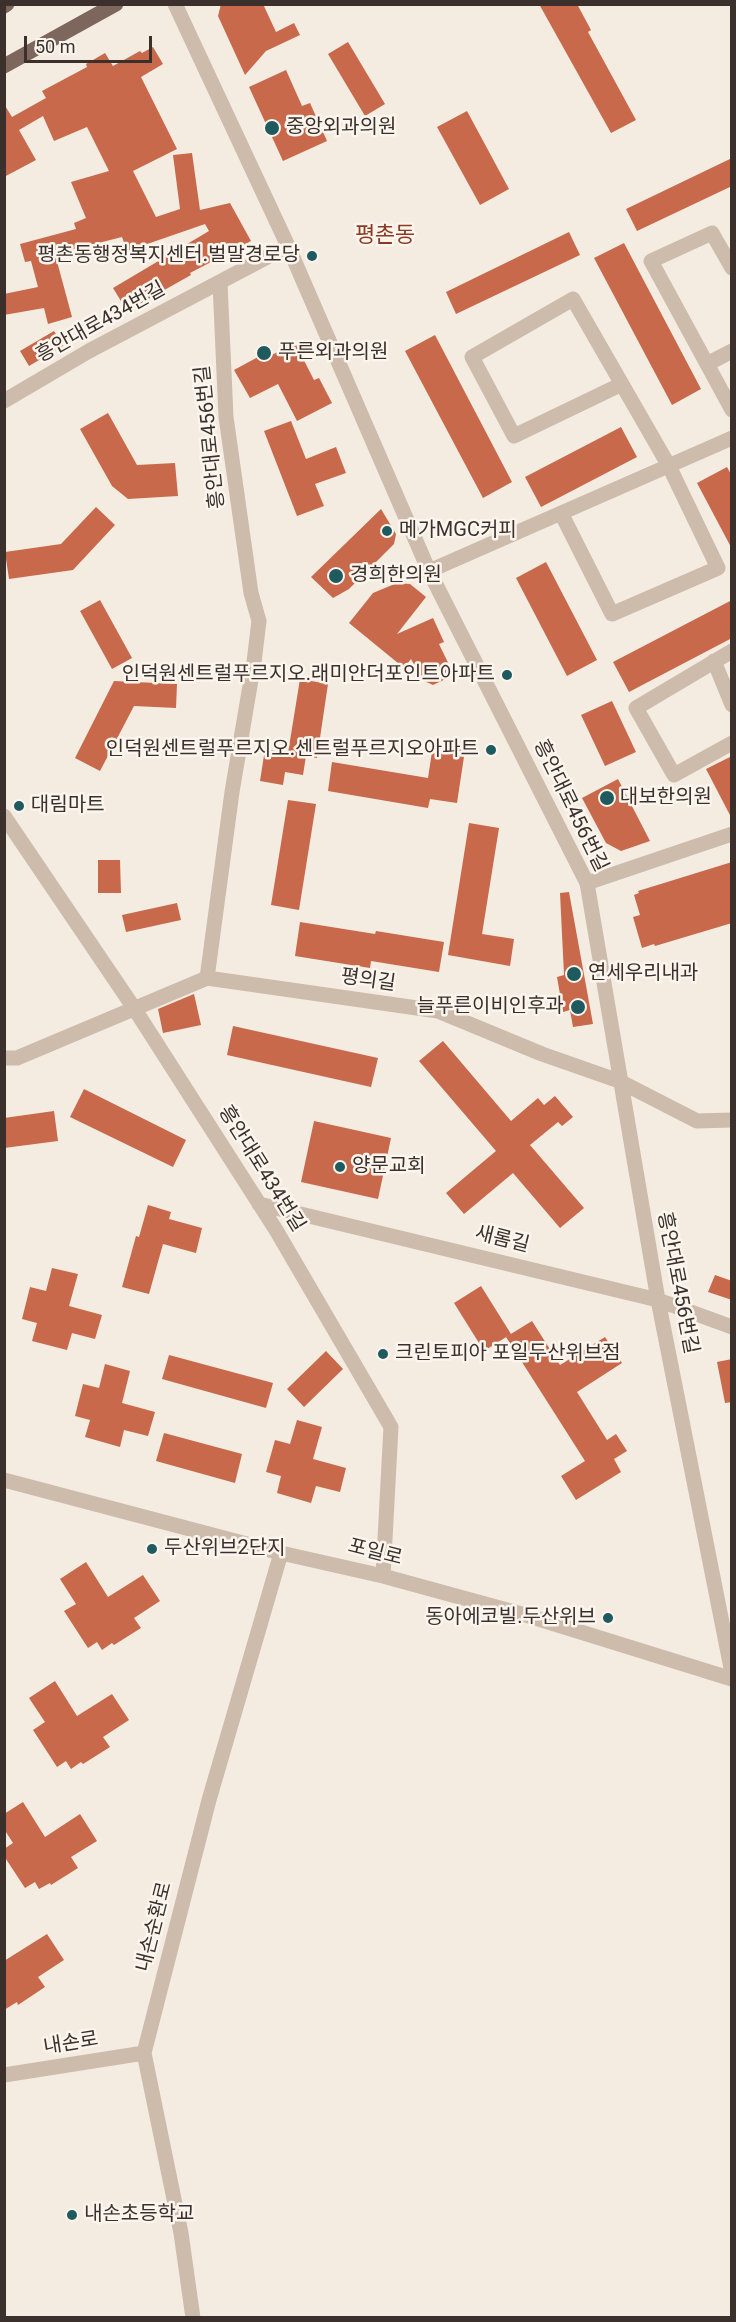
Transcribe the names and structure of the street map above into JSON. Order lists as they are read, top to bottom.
{
  "streets": {
    "street": [
      "흥안대로434번길",
      "흥안대로456번길",
      "평의길",
      "새롬길",
      "포일로",
      "내손순환로",
      "내손로"
    ]
  },
  "crossings": [
    ["흥안대로434번길", "흥안대로456번길"],
    ["흥안대로434번길", "새롬길"],
    ["흥안대로434번길", "포일로"],
    ["흥안대로456번길", "평의길"],
    ["흥안대로456번길", "새롬길"],
    ["포일로", "내손순환로"],
    ["내손순환로", "내손로"]
  ],
  "districts": ["평촌동"],
  "places": [
    "중앙외과의원",
    "평촌동행정복지센터.벌말경로당",
    "푸른외과의원",
    "메가MGC커피",
    "경희한의원",
    "인덕원센트럴푸르지오.래미안더포인트아파트",
    "인덕원센트럴푸르지오.센트럴푸르지오아파트",
    "대보한의원",
    "대림마트",
    "연세우리내과",
    "늘푸른이비인후과",
    "양문교회",
    "크린토피아 포일두산위브점",
    "두산위브2단지",
    "동아에코빌.두산위브",
    "내손초등학교"
  ],
  "scale_bar": "50 m"
}
